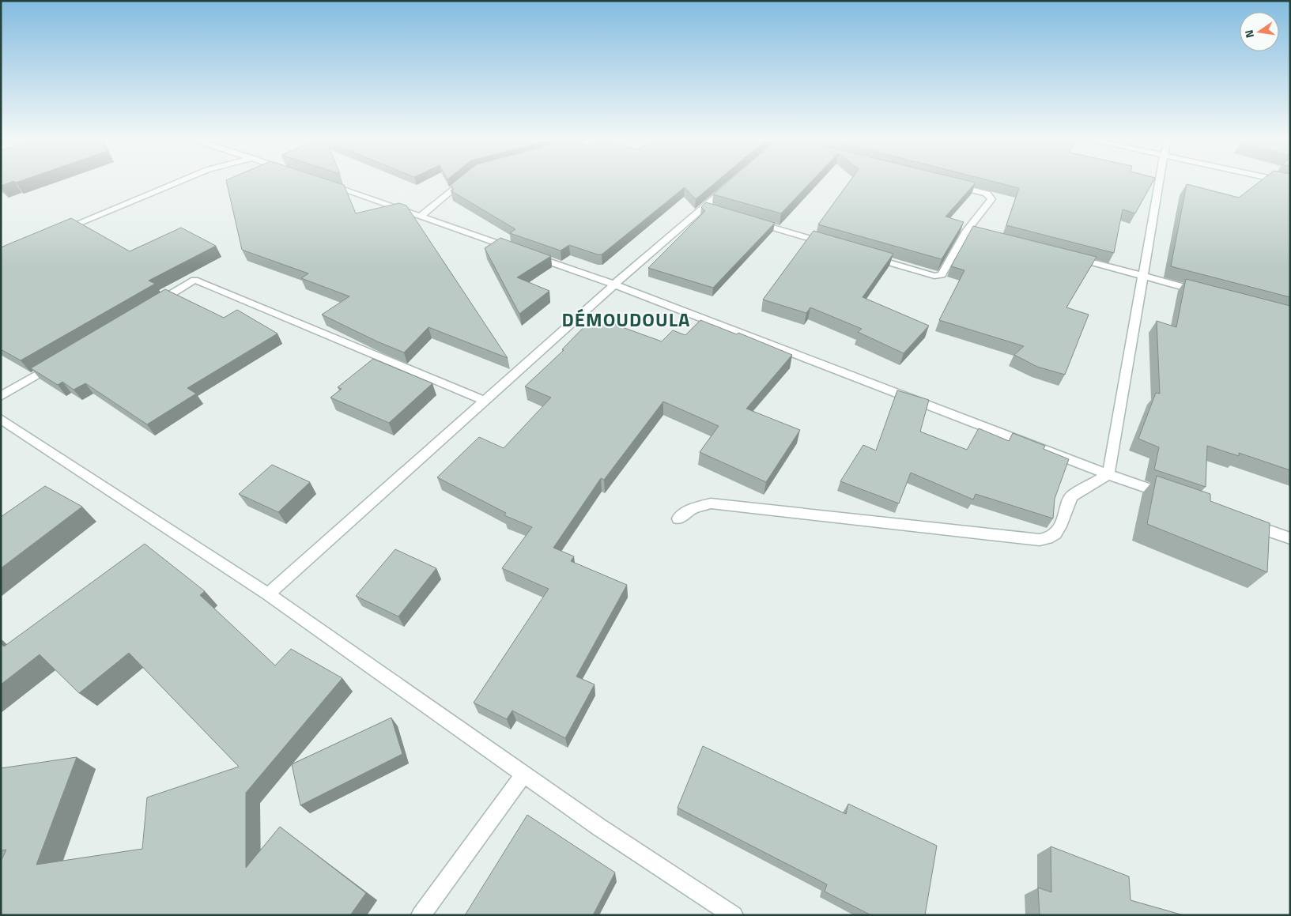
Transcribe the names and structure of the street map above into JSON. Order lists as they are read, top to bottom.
{
  "districts": ["DÉMOUDOULA"],
  "north": "left"
}
